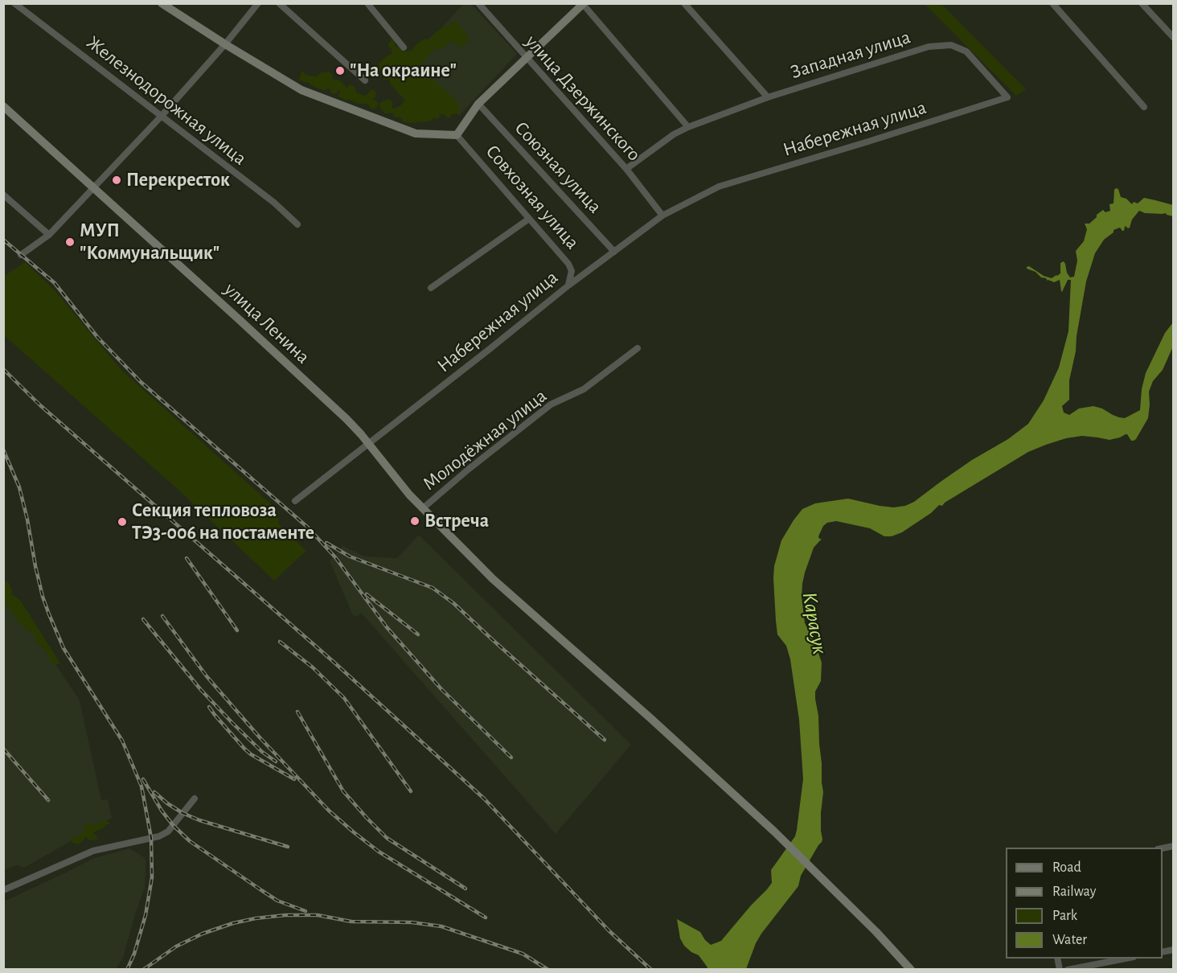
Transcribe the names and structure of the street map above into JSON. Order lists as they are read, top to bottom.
{
  "streets": {
    "main road": ["улица Ленина"],
    "street": [
      "Западная улица",
      "улица Дзержинского",
      "Железнодорожная улица",
      "Набережная улица",
      "Союзная улица",
      "Совхозная улица",
      "Молодёжная улица"
    ]
  },
  "crossings": [
    ["Западная улица", "улица Дзержинского"],
    ["Западная улица", "Набережная улица"],
    ["улица Дзержинского", "Набережная улица"],
    ["Набережная улица", "Союзная улица"],
    ["Набережная улица", "Совхозная улица"],
    ["Набережная улица", "улица Ленина"],
    ["улица Ленина", "Молодёжная улица"]
  ],
  "water": ["Карасук"],
  "places": [
    "\"На окраине\"",
    "Перекресток",
    "МУП \"Коммунальщик\"",
    "Встреча",
    "Секция тепловоза ТЭ3-006 на постаменте"
  ],
  "legend": [
    "Road",
    "Railway",
    "Park",
    "Water"
  ]
}
